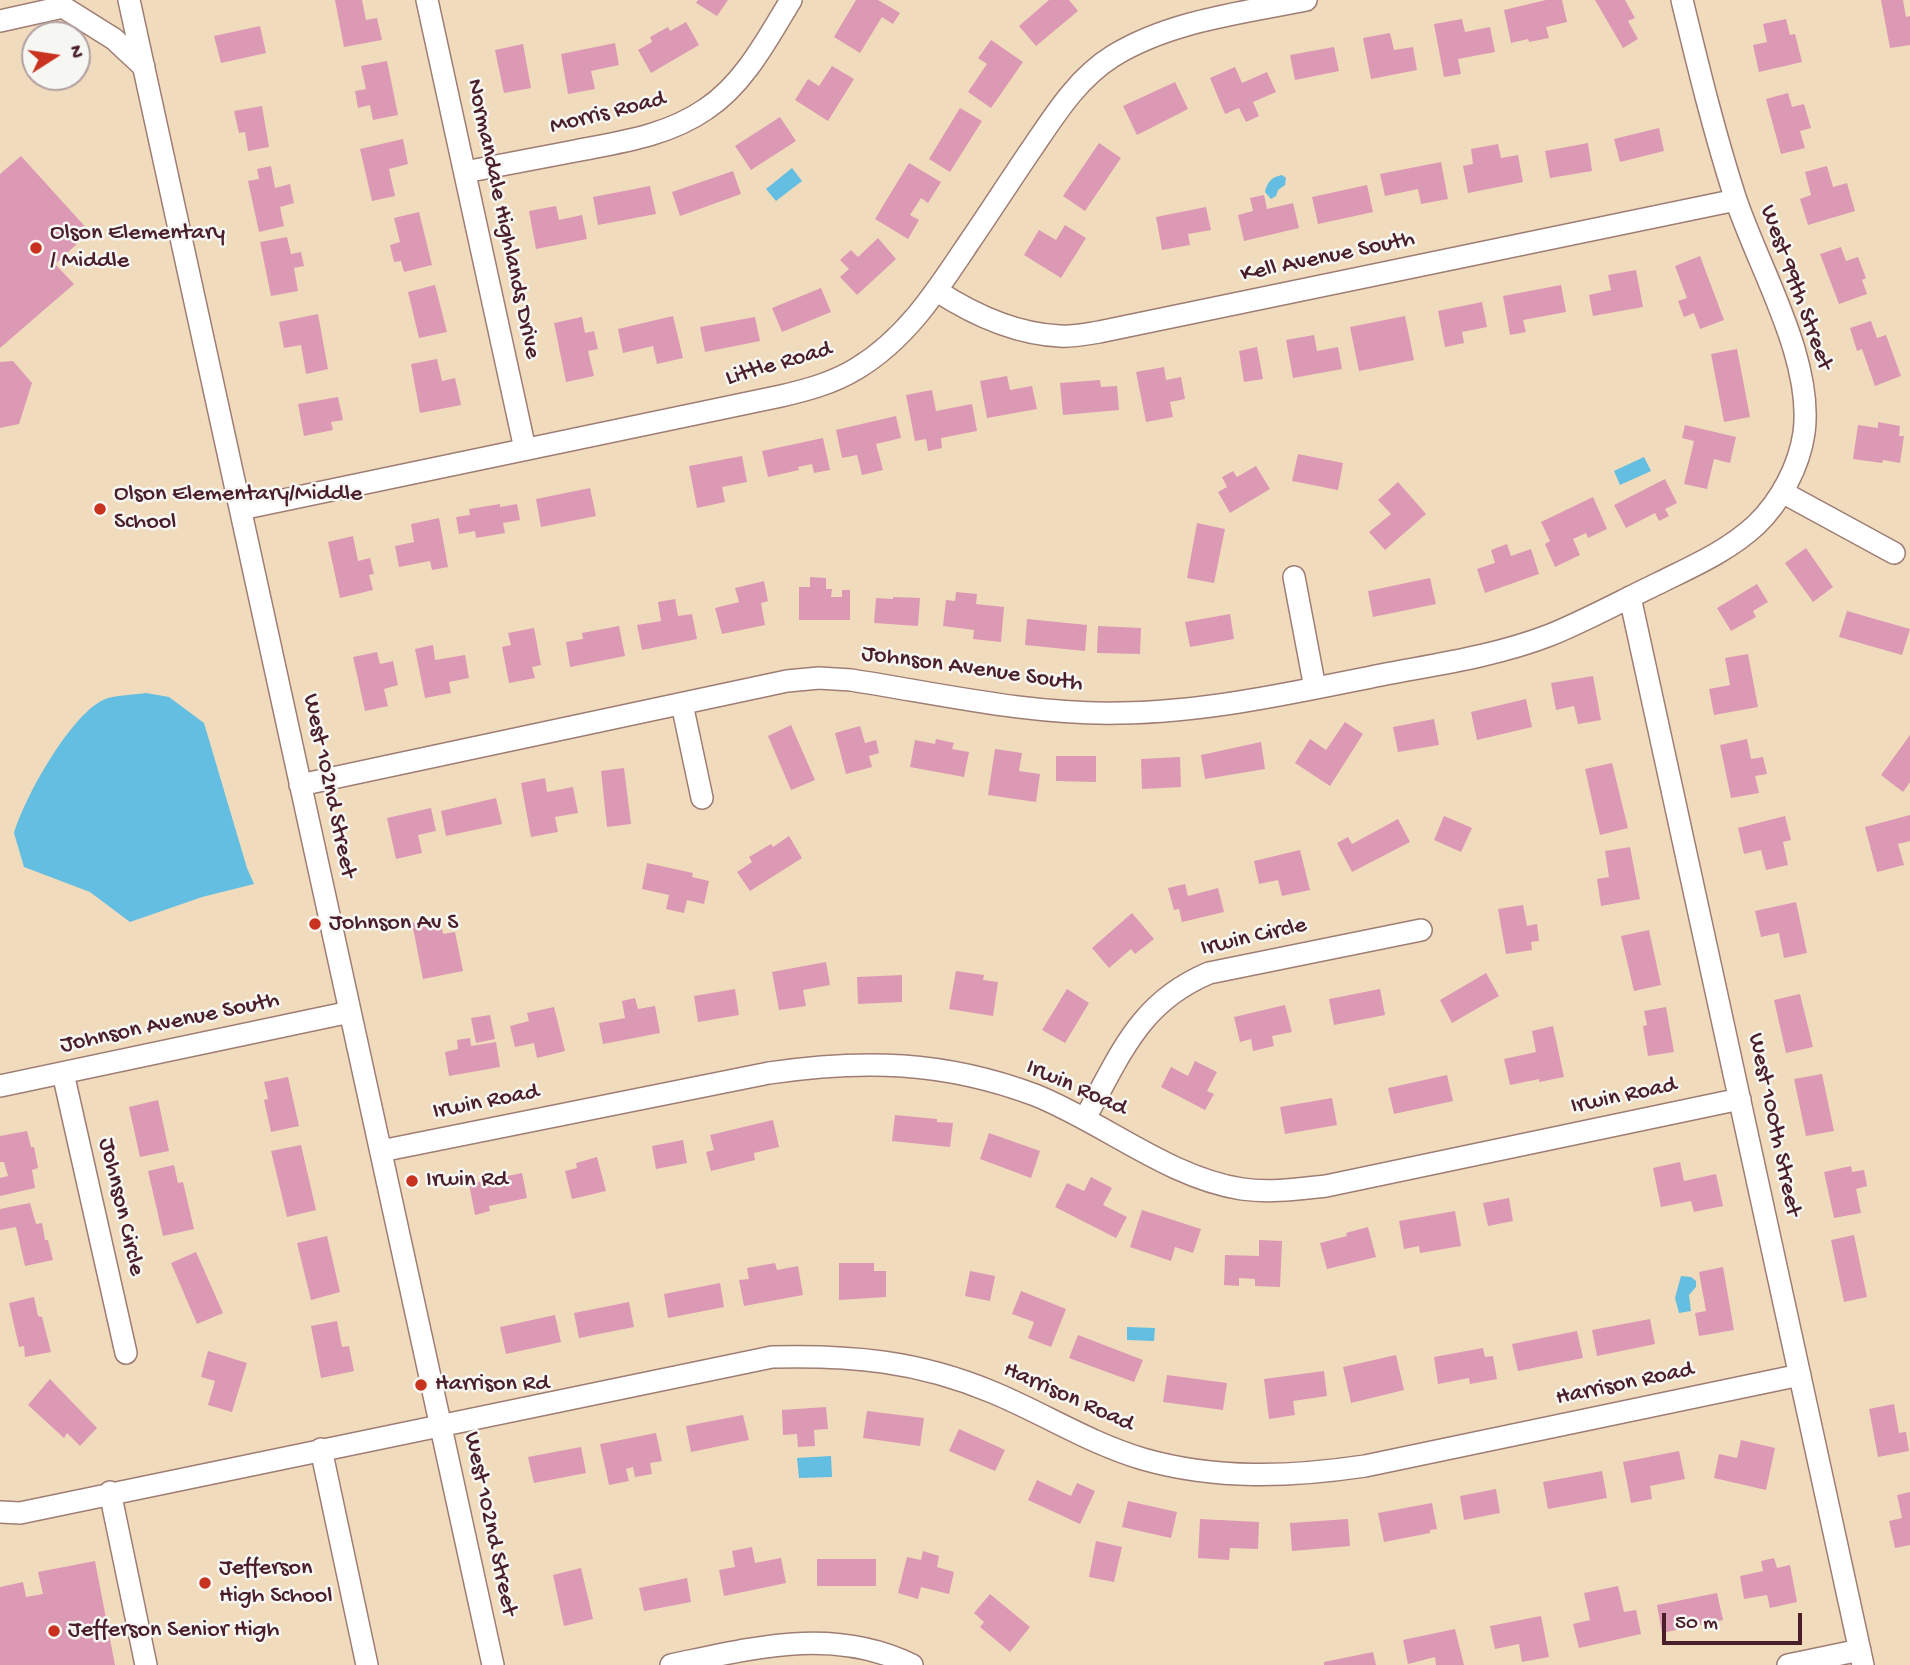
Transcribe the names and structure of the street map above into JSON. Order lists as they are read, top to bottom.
{
  "streets": {
    "street": [
      "Morris Road",
      "Normandale Highlands Drive",
      "Kell Avenue South",
      "West 99th Street",
      "Little Road",
      "Johnson Avenue South",
      "West 102nd Street",
      "Irwin Circle",
      "Irwin Road",
      "West 100th Street",
      "Johnson Circle",
      "Harrison Road"
    ]
  },
  "crossings": [
    ["Morris Road", "Normandale Highlands Drive"],
    ["Normandale Highlands Drive", "Little Road"],
    ["Kell Avenue South", "West 99th Street"],
    ["Kell Avenue South", "Little Road"],
    ["West 99th Street", "Johnson Avenue South"],
    ["West 99th Street", "West 100th Street"],
    ["Little Road", "West 102nd Street"],
    ["Johnson Avenue South", "West 102nd Street"],
    ["Johnson Avenue South", "West 100th Street"],
    ["Johnson Avenue South", "Johnson Circle"],
    ["West 102nd Street", "Irwin Road"],
    ["West 102nd Street", "Harrison Road"],
    ["Irwin Circle", "Irwin Road"],
    ["Irwin Road", "West 100th Street"],
    ["West 100th Street", "Harrison Road"]
  ],
  "places": [
    "Olson Elementary / Middle",
    "Olson Elementary/Middle School",
    "Johnson Av S",
    "Irwin Rd",
    "Harrison Rd",
    "Jefferson High School",
    "Jefferson Senior High"
  ],
  "scale_bar": "50 m",
  "north": "right"
}
